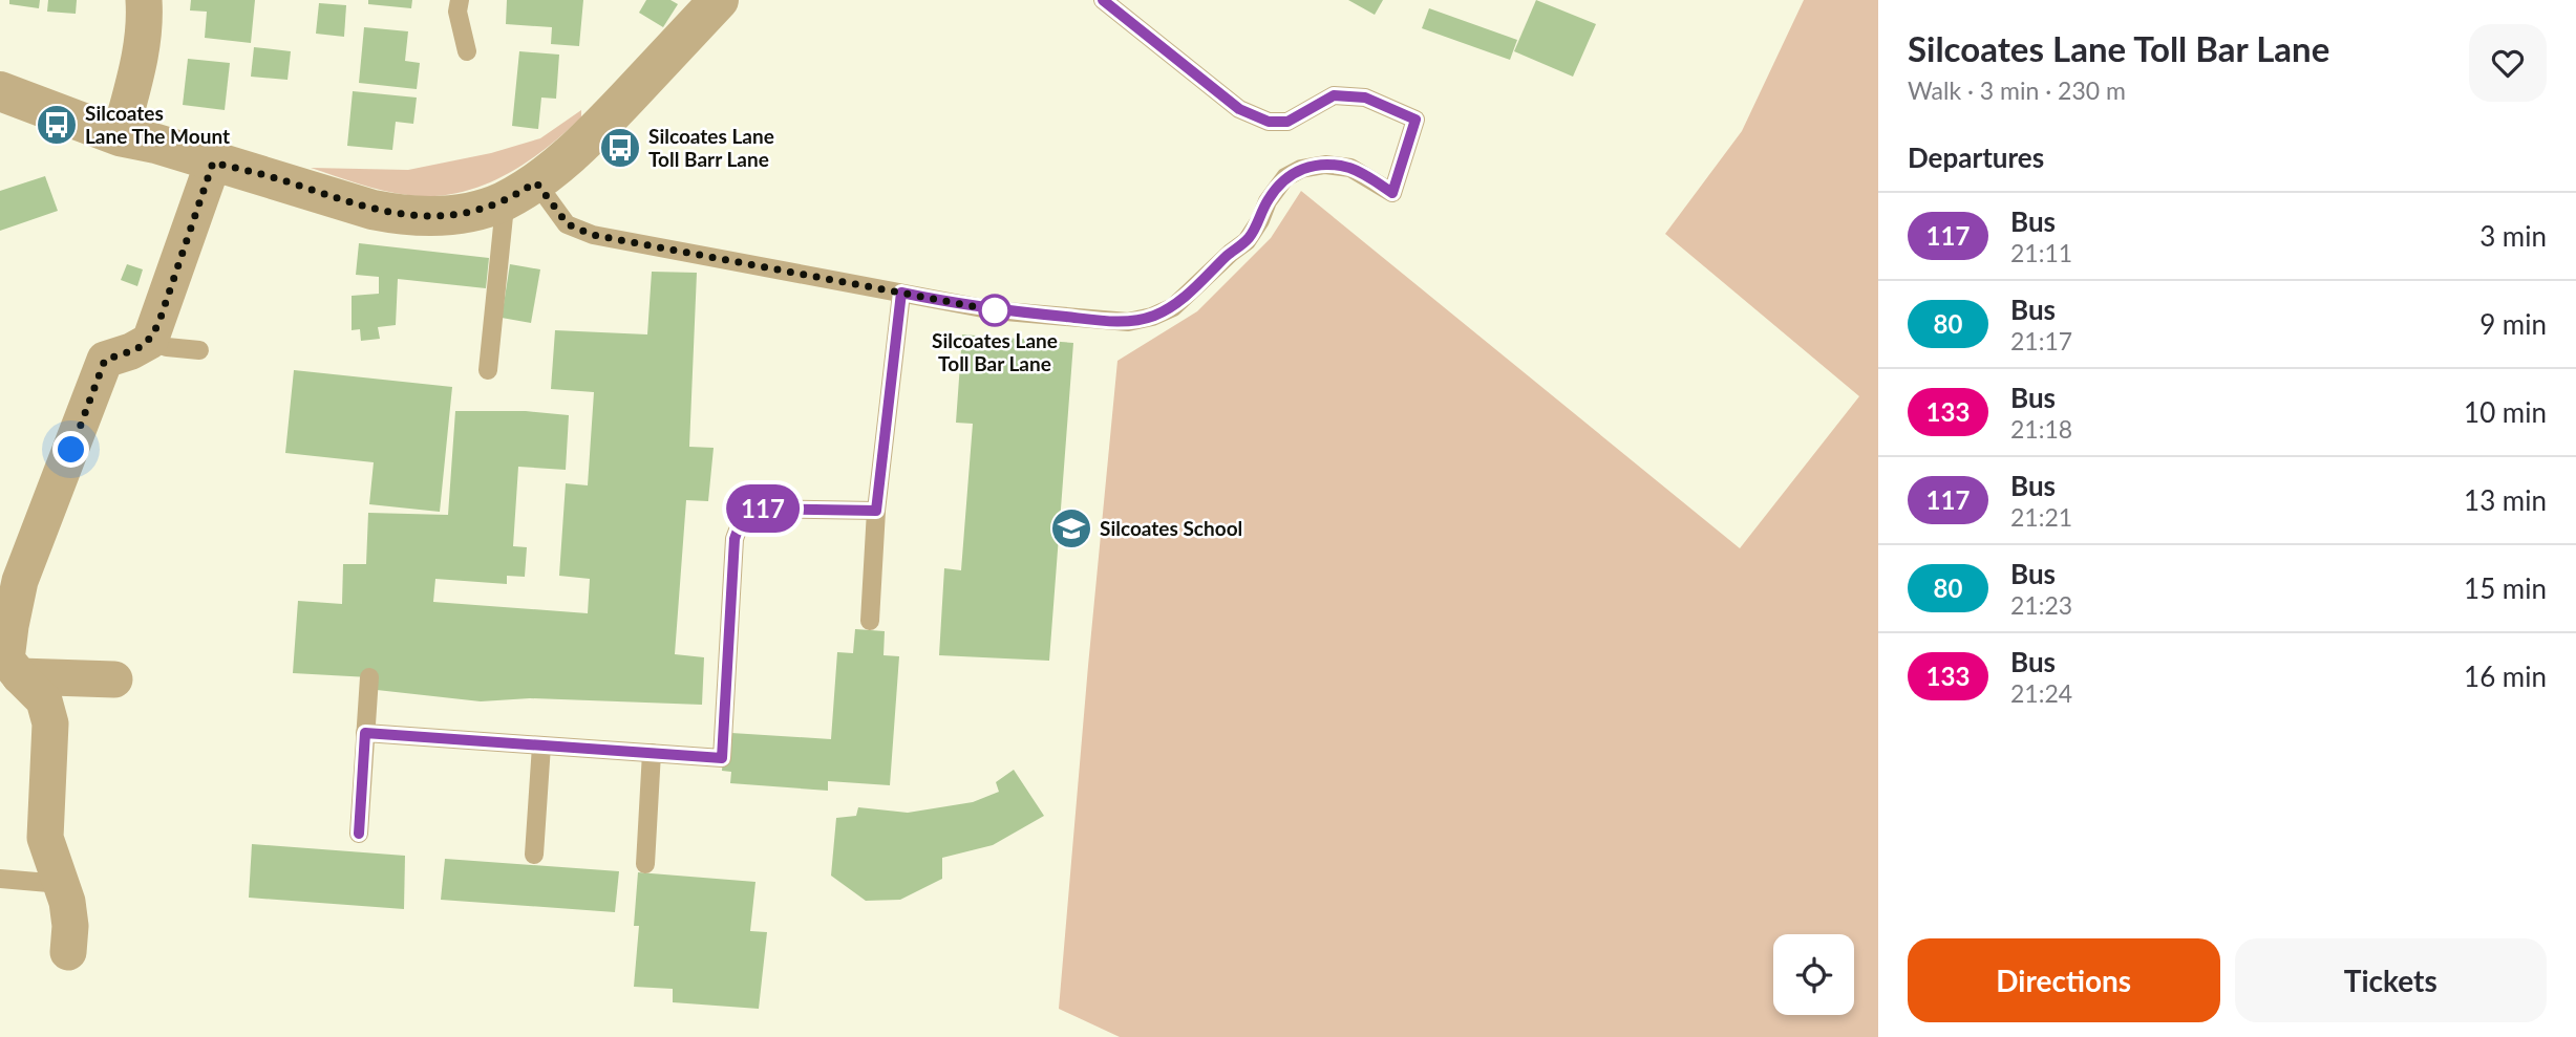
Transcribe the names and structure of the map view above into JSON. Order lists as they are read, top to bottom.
{
  "places": {
    "bus stop": ["Silcoates Lane The Mount", "Silcoates Lane Toll Barr Lane"],
    "other": ["Silcoates Lane Toll Bar Lane"],
    "school or university": ["Silcoates School"]
  },
  "lines": ["bus line 117"],
  "page": {
    "on_map": "117",
    "heading": [
      ["Silcoates Lane Toll Bar Lane", "Walk · 3 min · 230 m"],
      "Departures"
    ],
    "list": [
      {
        "mark": "117",
        "name": "Bus",
        "note": "21:11",
        "value": "3 min"
      },
      {
        "mark": "80",
        "name": "Bus",
        "note": "21:17",
        "value": "9 min"
      },
      {
        "mark": "133",
        "name": "Bus",
        "note": "21:18",
        "value": "10 min"
      },
      {
        "mark": "117",
        "name": "Bus",
        "note": "21:21",
        "value": "13 min"
      },
      {
        "mark": "80",
        "name": "Bus",
        "note": "21:23",
        "value": "15 min"
      },
      {
        "mark": "133",
        "name": "Bus",
        "note": "21:24",
        "value": "16 min"
      }
    ],
    "buttons": ["Directions", "Tickets"]
  }
}
